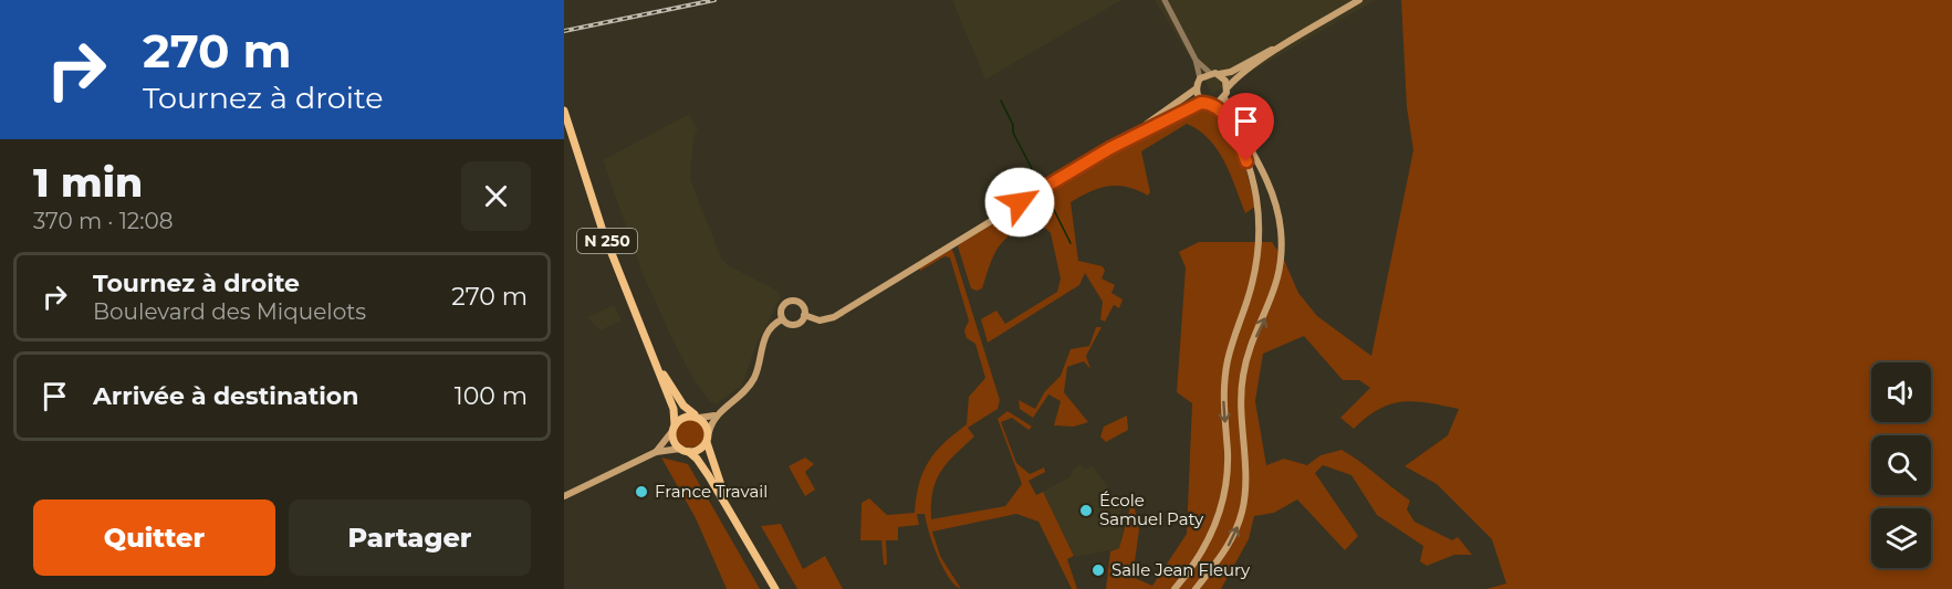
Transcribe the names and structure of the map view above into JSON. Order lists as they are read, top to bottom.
{
  "streets": {
    "main road": ["N 250"]
  },
  "places": ["France Travail", "École Samuel Paty", "Salle Jean Fleury"],
  "page": {
    "turn": ["270 m", "Tournez à droite"],
    "heading": ["1 min", "370 m · 12:08"],
    "list": [
      {
        "name": "Tournez à droite",
        "note": "Boulevard des Miquelots",
        "value": "270 m"
      },
      {
        "name": "Arrivée à destination",
        "value": "100 m"
      }
    ],
    "buttons": ["Quitter", "Partager"]
  }
}
